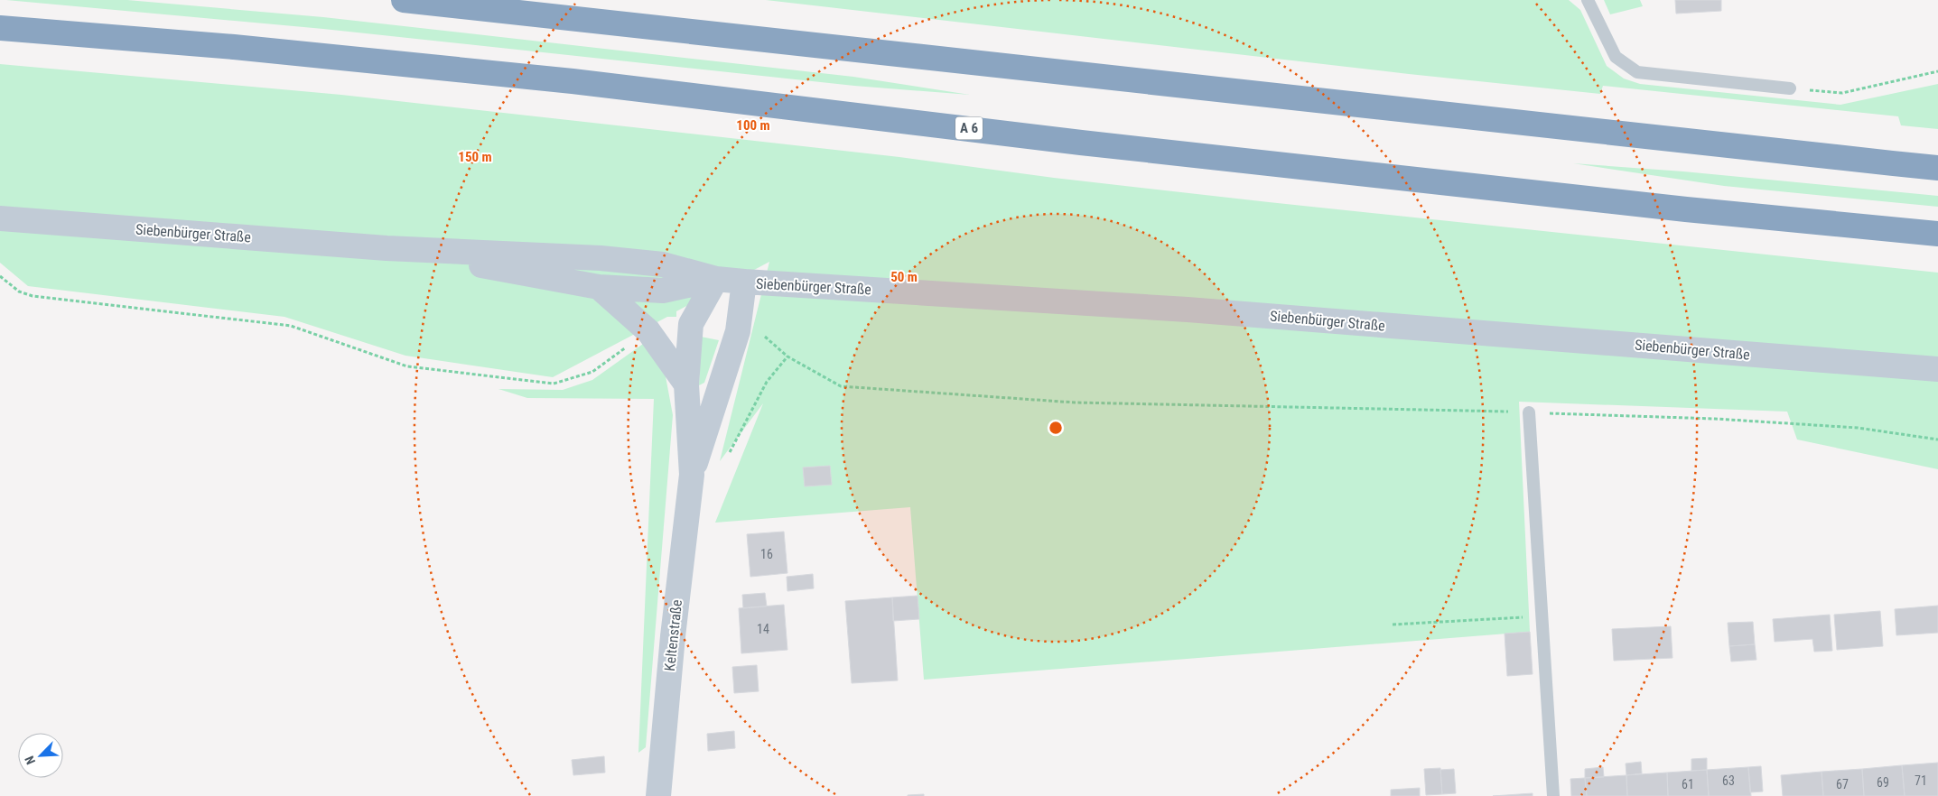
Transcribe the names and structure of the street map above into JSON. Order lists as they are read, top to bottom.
{
  "streets": {
    "highway": ["A 6"],
    "main road": ["Siebenbürger Straße", "Keltenstraße"]
  },
  "crossings": [
    ["Siebenbürger Straße", "Keltenstraße"]
  ],
  "house_numbers": [
    "16",
    "14",
    "63",
    "71",
    "69",
    "61",
    "67"
  ],
  "north": "bottom left",
  "rings": ["100 m", "150 m", "50 m"]
}
